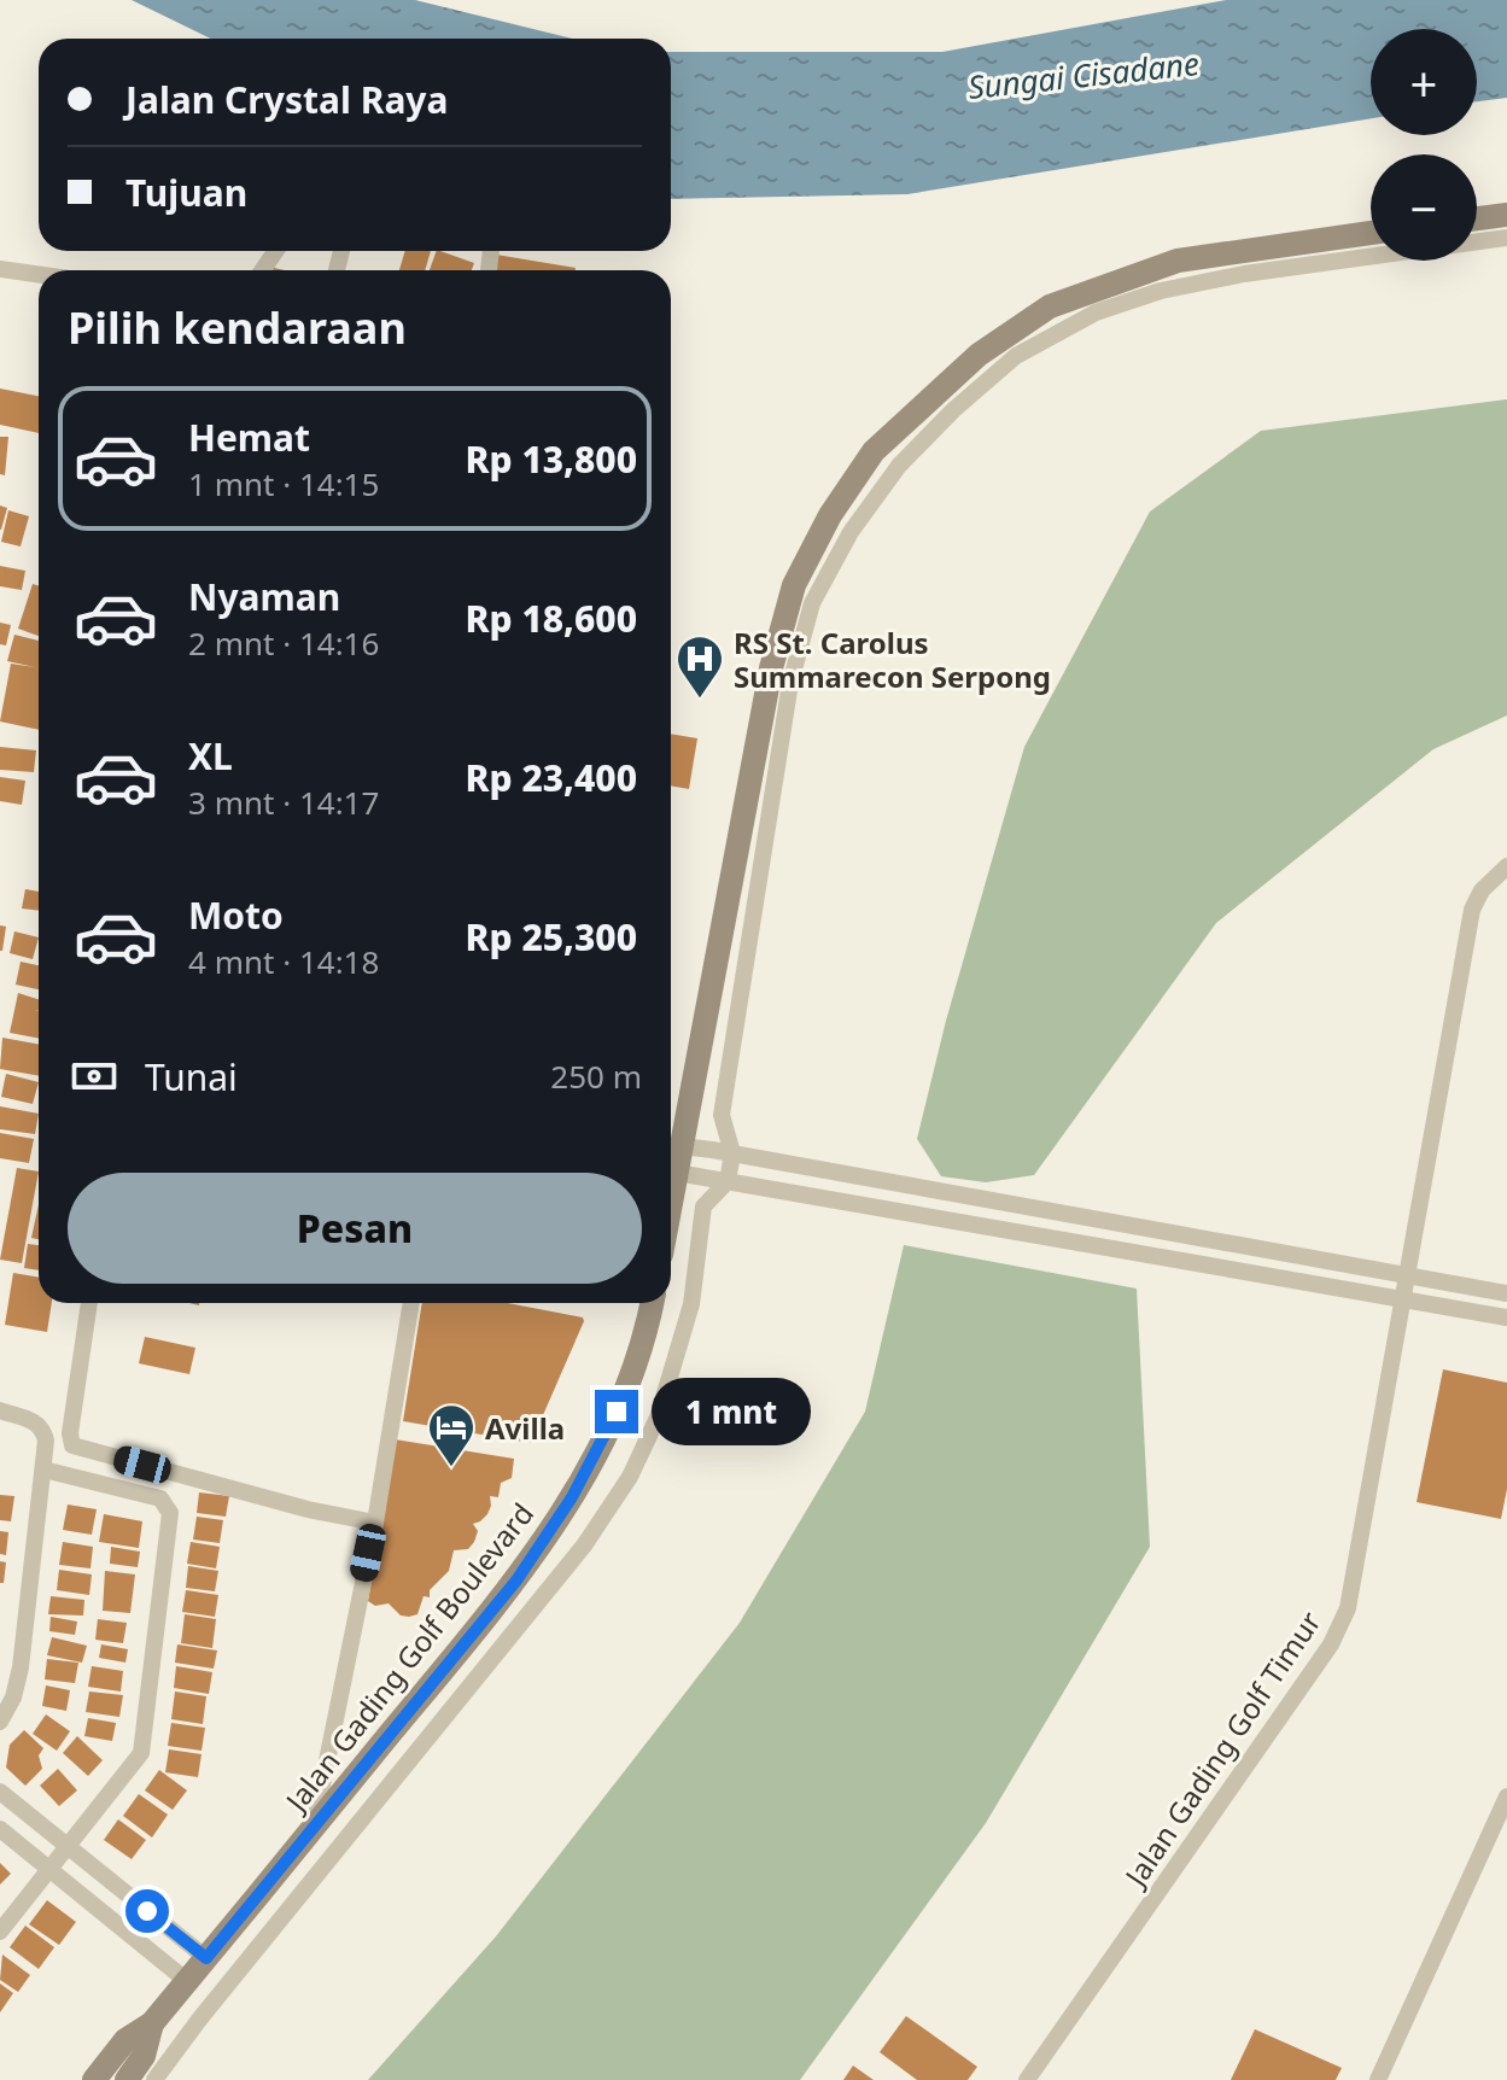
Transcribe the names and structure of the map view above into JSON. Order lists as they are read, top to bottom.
{
  "streets": {
    "main road": ["Jalan Gading Golf Boulevard"],
    "street": ["Jalan Gading Golf Timur"]
  },
  "water": ["Sungai Cisadane"],
  "places": {
    "hospital": ["RS St. Carolus Summarecon Serpong"],
    "hotel": ["Avilla"]
  },
  "page": {
    "map_buttons": ["+", "−"],
    "banner": ["Jalan Crystal Raya", "Tujuan"],
    "heading": "Pilih kendaraan",
    "list": [
      {
        "name": "Hemat",
        "note": "1 mnt · 14:15",
        "value": "Rp 13,800"
      },
      {
        "name": "Nyaman",
        "note": "2 mnt · 14:16",
        "value": "Rp 18,600"
      },
      {
        "name": "XL",
        "note": "3 mnt · 14:17",
        "value": "Rp 23,400"
      },
      {
        "name": "Moto",
        "note": "4 mnt · 14:18",
        "value": "Rp 25,300"
      }
    ],
    "pay": ["Tunai", "250 m"],
    "buttons": "Pesan",
    "bubble": "1 mnt"
  }
}
